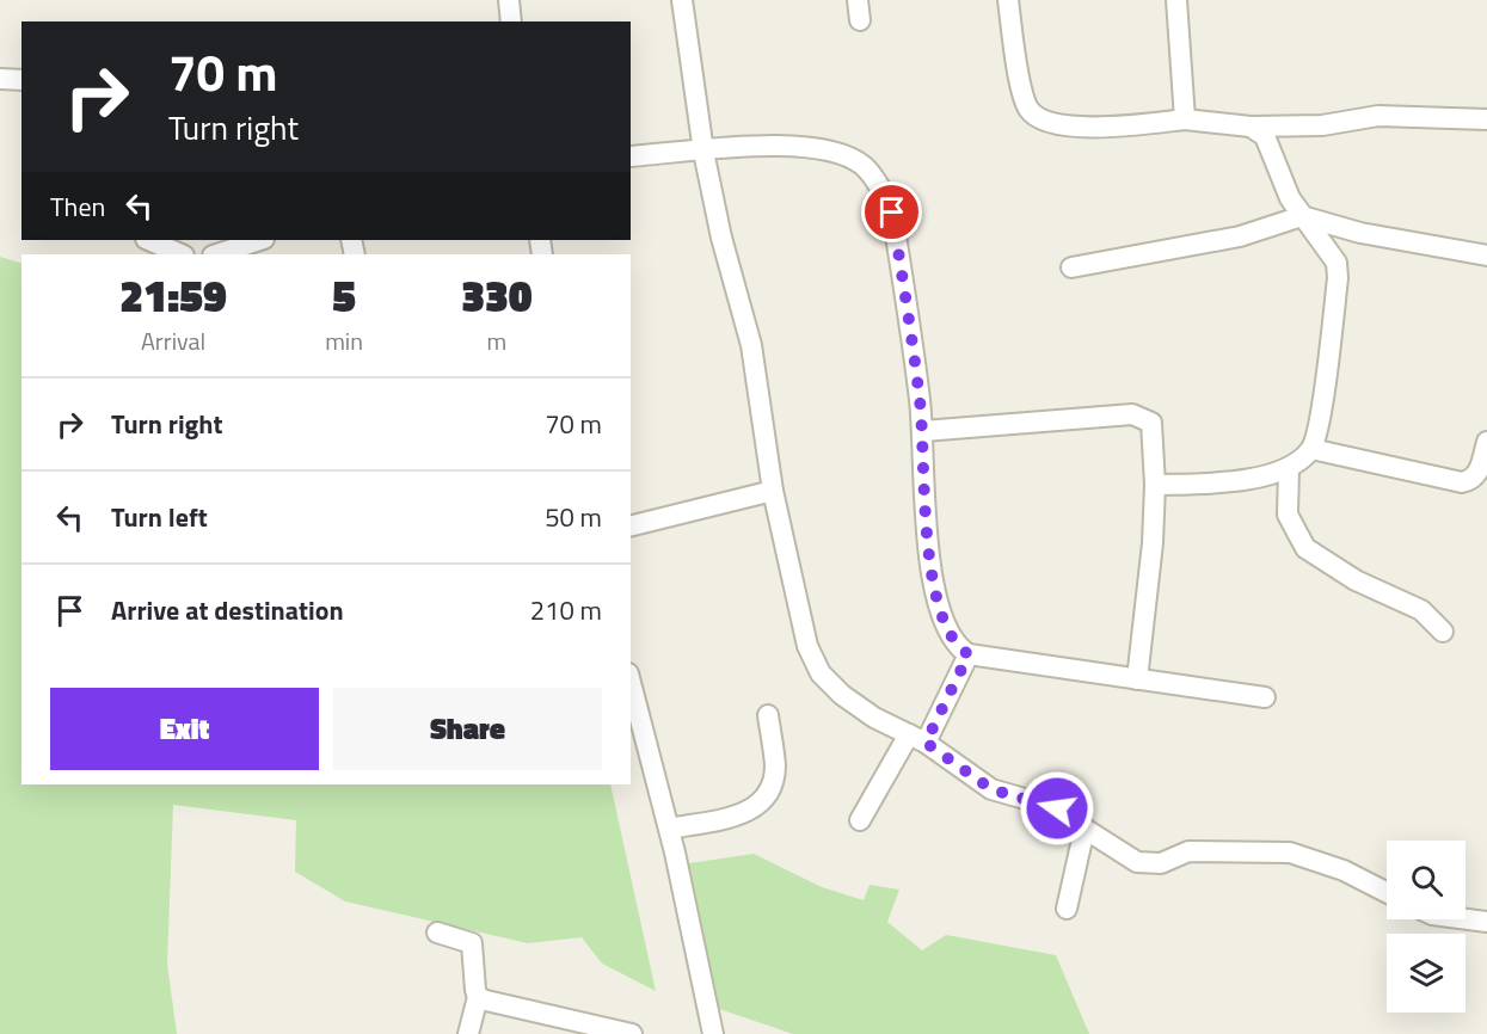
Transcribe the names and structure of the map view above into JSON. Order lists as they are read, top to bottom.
{
  "page": {
    "turn": ["70 m", "Turn right"],
    "then": "Then",
    "eta": [
      "21:59",
      "Arrival",
      "5",
      "min",
      "330",
      "m"
    ],
    "list": [
      {
        "name": "Turn right",
        "value": "70 m"
      },
      {
        "name": "Turn left",
        "value": "50 m"
      },
      {
        "name": "Arrive at destination",
        "value": "210 m"
      }
    ],
    "buttons": ["Exit", "Share"]
  }
}
